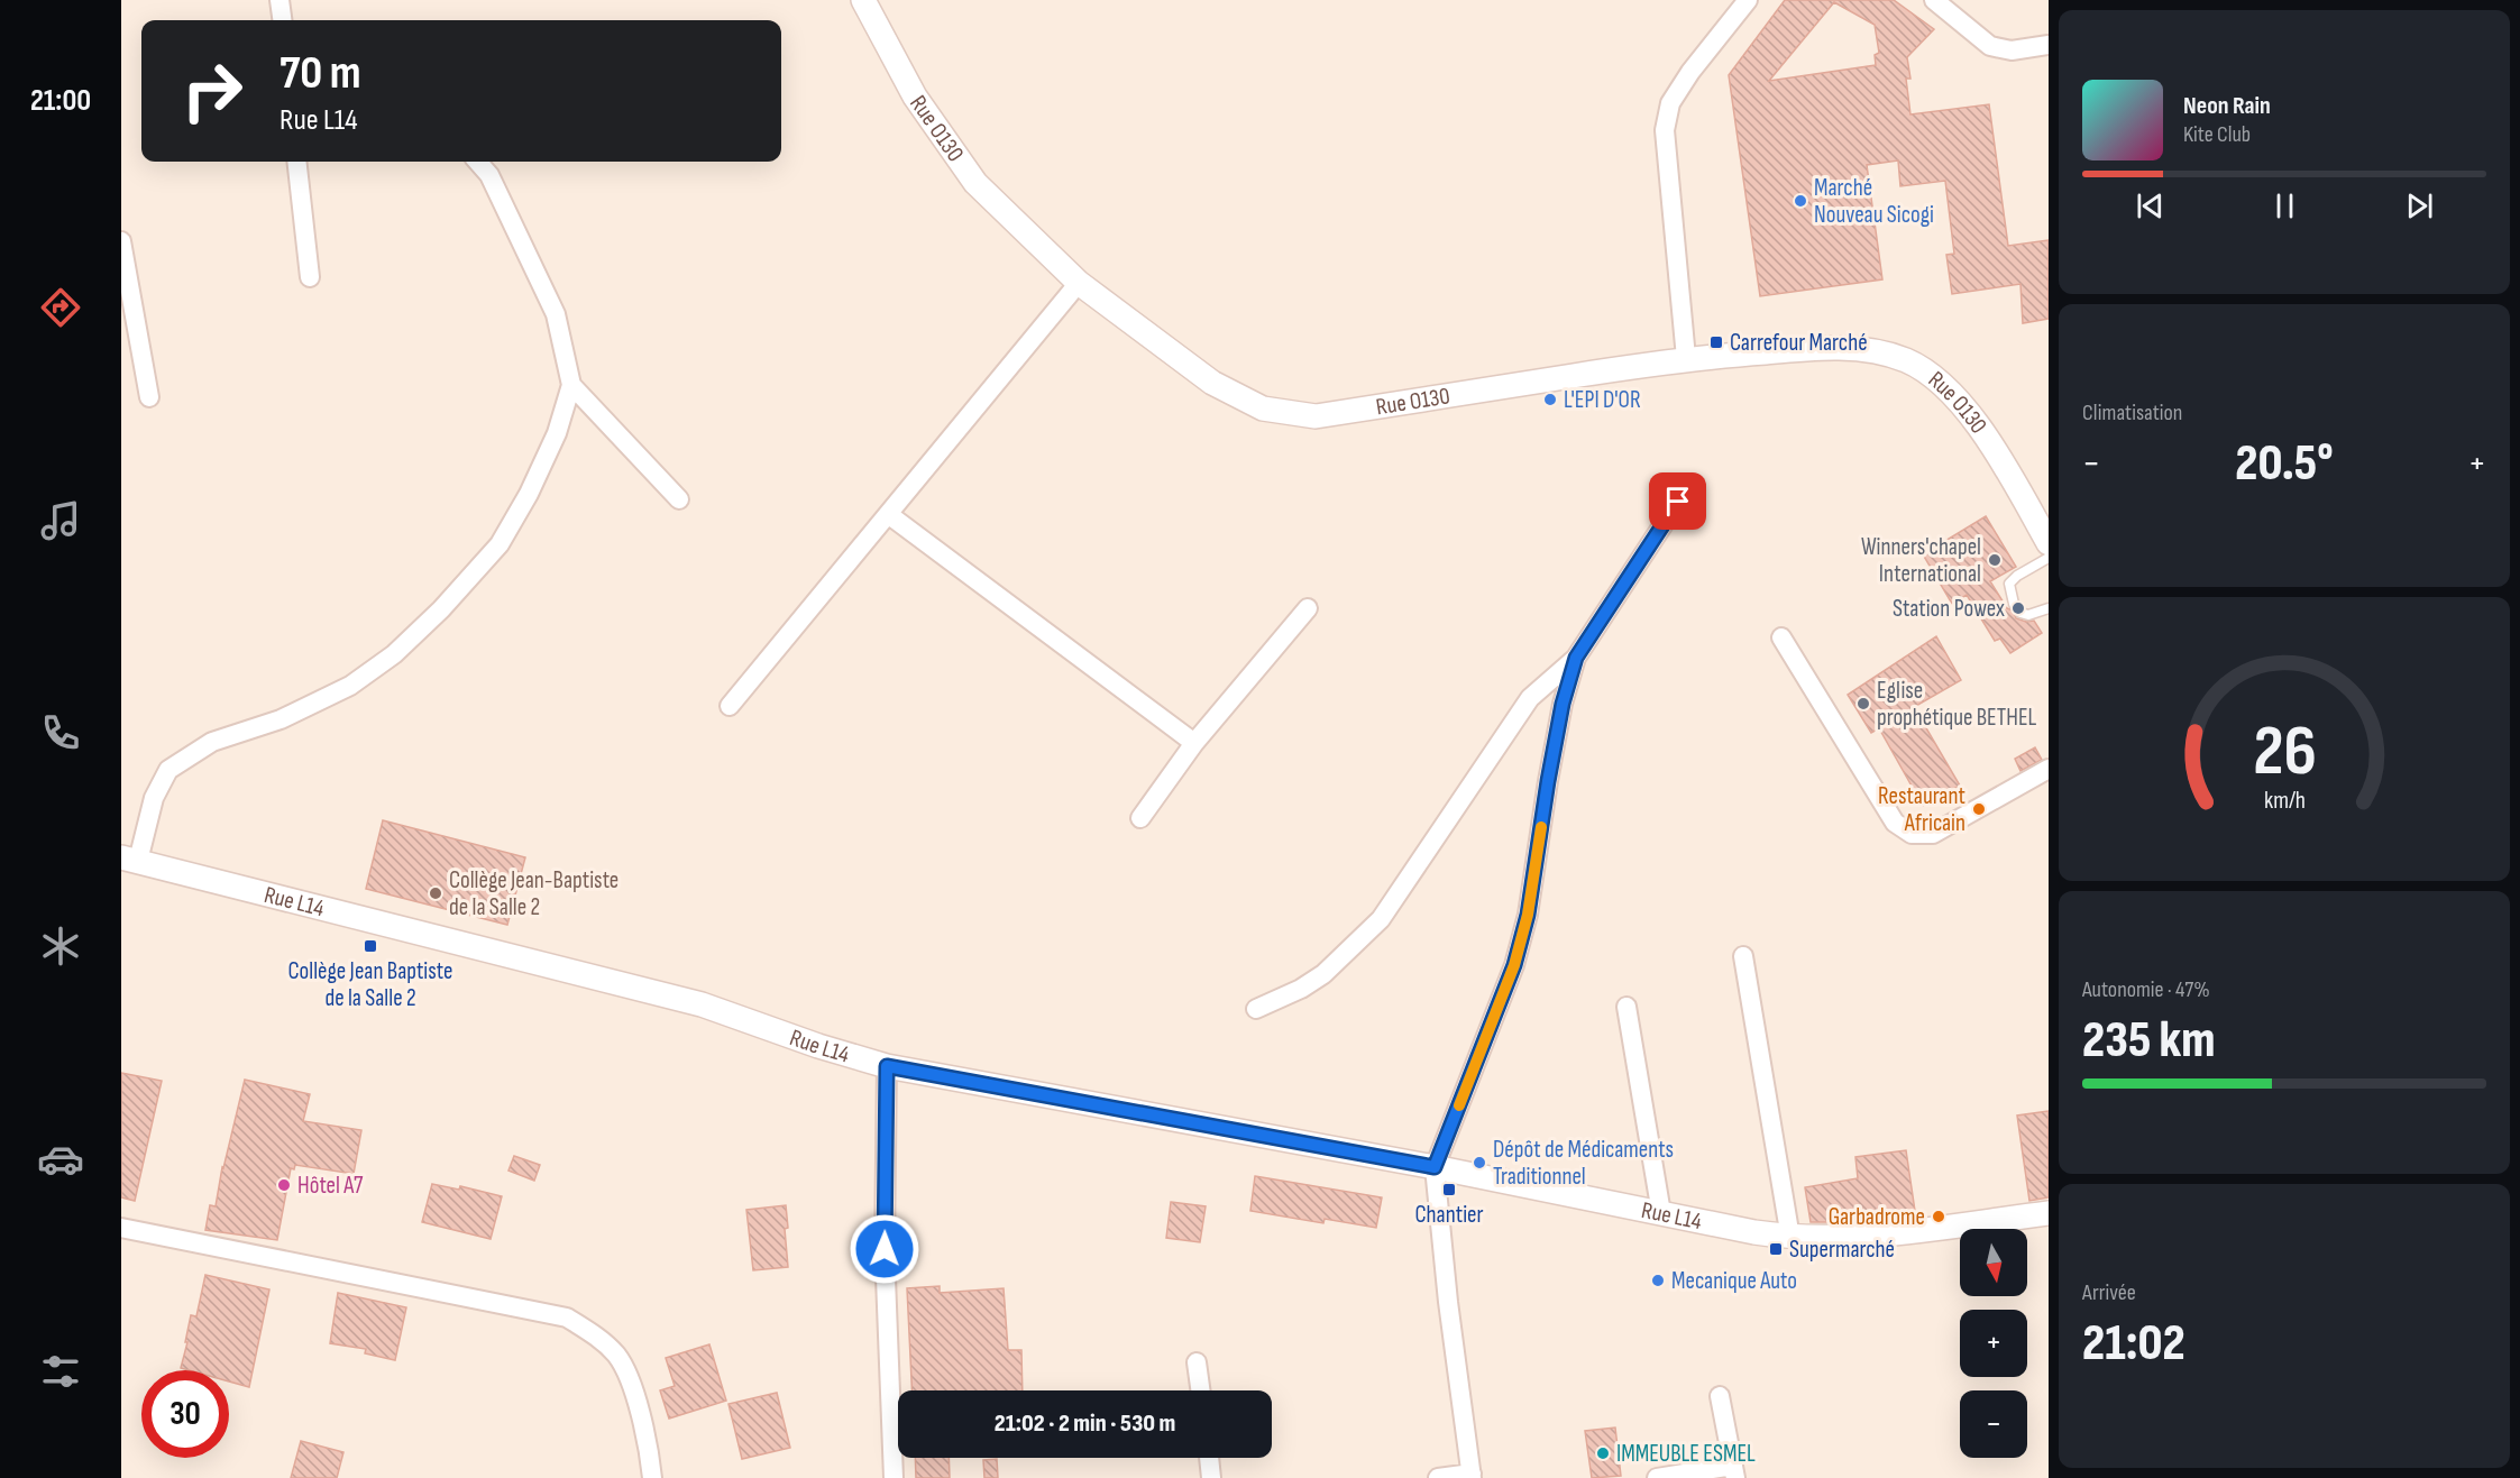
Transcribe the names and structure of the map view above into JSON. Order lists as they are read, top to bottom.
{
  "streets": {
    "street": ["Rue O130", "Rue L14"]
  },
  "places": {
    "other": [
      "Marché Nouveau Sicogi",
      "L'EPI D'OR",
      "Winners'chapel International",
      "Station Powex",
      "Eglise prophétique BETHEL",
      "Restaurant Africain",
      "Collège Jean-Baptiste de la Salle 2",
      "Dépôt de Médicaments Traditionnel",
      "Hôtel A7",
      "Garbadrome",
      "Mecanique Auto",
      "IMMEUBLE ESMEL"
    ],
    "transit": [
      "Carrefour Marché",
      "Collège Jean Baptiste de la Salle 2",
      "Chantier",
      "Supermarché"
    ]
  },
  "north": "bottom",
  "page": {
    "tabs": "21:00",
    "turn": ["70 m", "Rue L14"],
    "song": ["Neon Rain", "Kite Club"],
    "tile": [
      "Climatisation",
      ["Autonomie · 47%", "235 km"],
      ["Arrivée", "21:02"]
    ],
    "heat": ["−", "20.5°", "+"],
    "map_buttons": ["+", "−"],
    "limit": "30",
    "trip": "21:02 · 2 min · 530 m",
    "gauge": ["26", "km/h"]
  }
}
